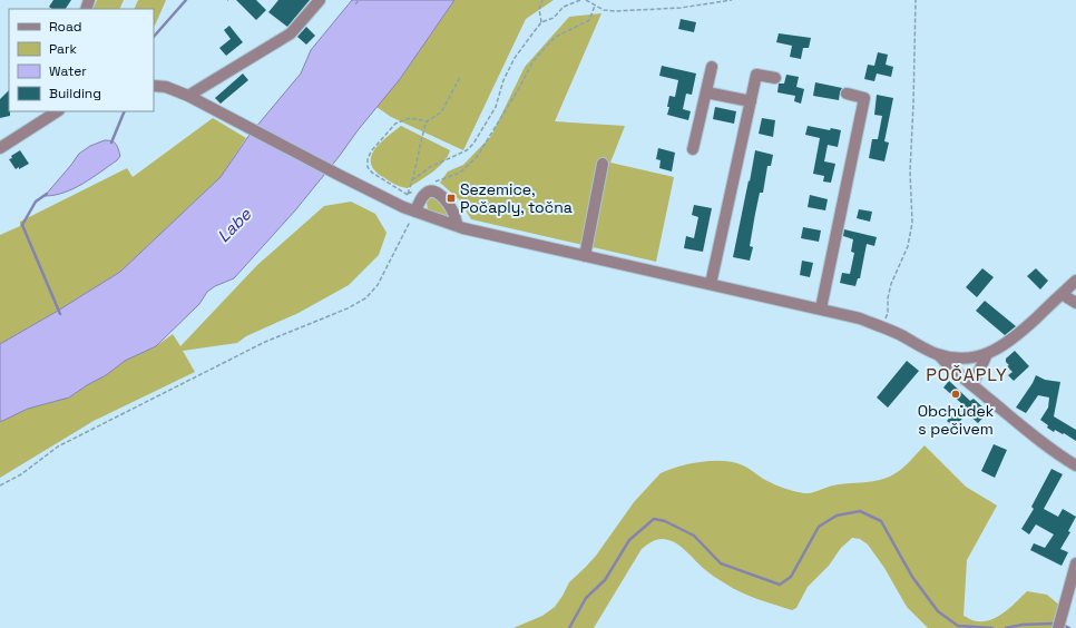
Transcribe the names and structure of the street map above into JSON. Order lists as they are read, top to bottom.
{
  "districts": ["POČAPLY"],
  "water": ["Labe"],
  "places": {
    "transit": ["Sezemice, Počaply, točna"],
    "other": ["Obchůdek s pečivem"]
  },
  "legend": [
    "Road",
    "Park",
    "Water",
    "Building"
  ]
}
